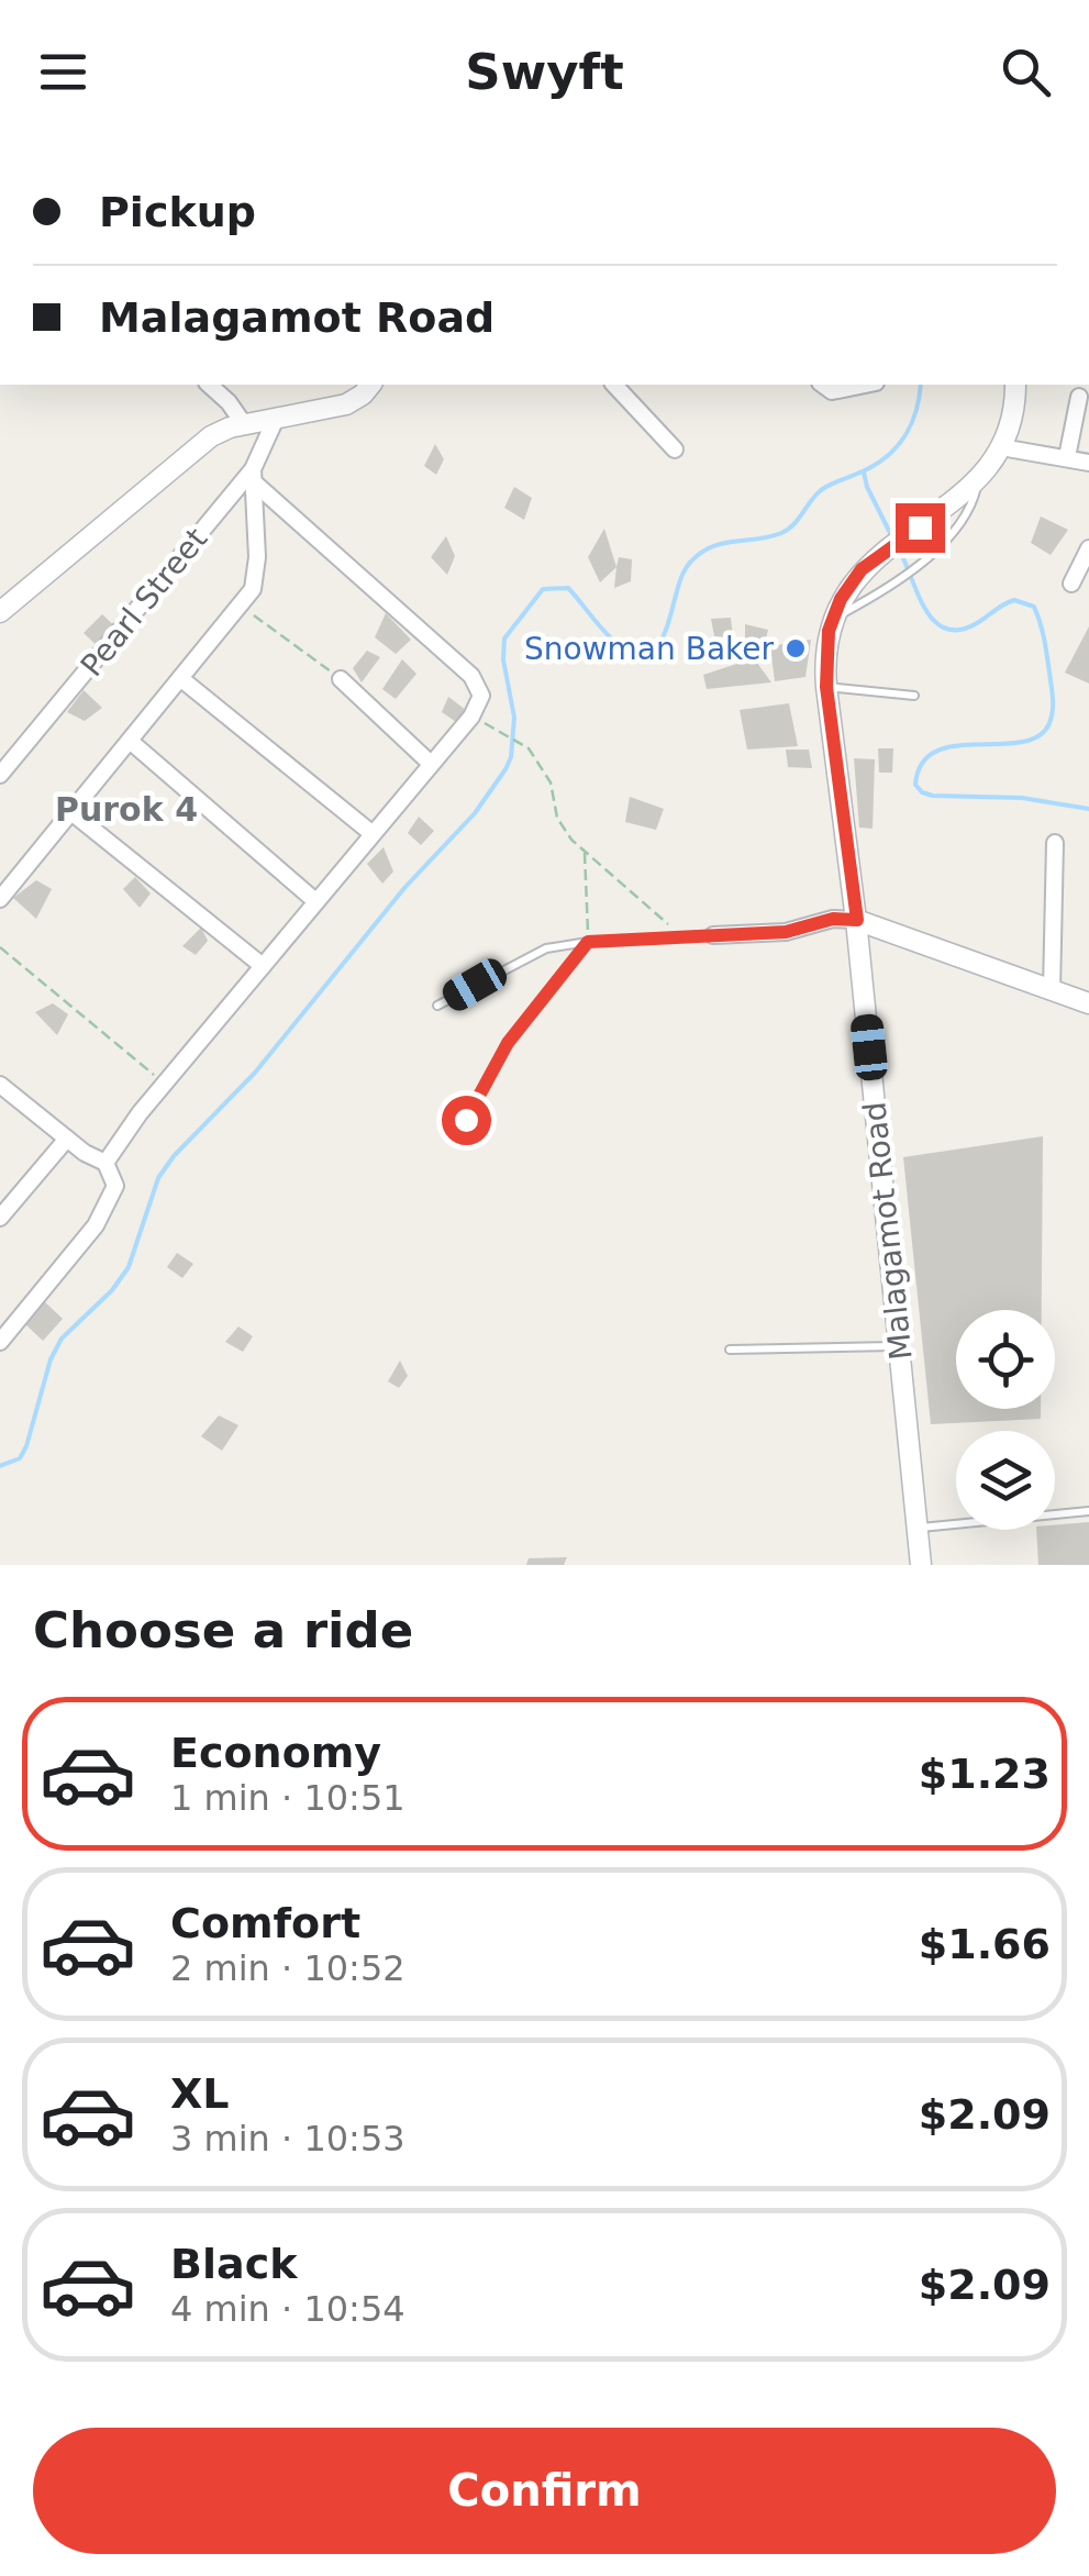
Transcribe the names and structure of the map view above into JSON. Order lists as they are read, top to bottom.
{
  "streets": {
    "street": ["Pearl Street", "Malagamot Road"]
  },
  "districts": ["Purok 4"],
  "places": ["Snowman Baker"],
  "page": {
    "header": "Swyft",
    "banner": ["Pickup", "Malagamot Road"],
    "heading": "Choose a ride",
    "list": [
      {
        "name": "Economy",
        "note": "1 min · 10:51",
        "value": "$1.23"
      },
      {
        "name": "Comfort",
        "note": "2 min · 10:52",
        "value": "$1.66"
      },
      {
        "name": "XL",
        "note": "3 min · 10:53",
        "value": "$2.09"
      },
      {
        "name": "Black",
        "note": "4 min · 10:54",
        "value": "$2.09"
      }
    ],
    "buttons": "Confirm"
  }
}
